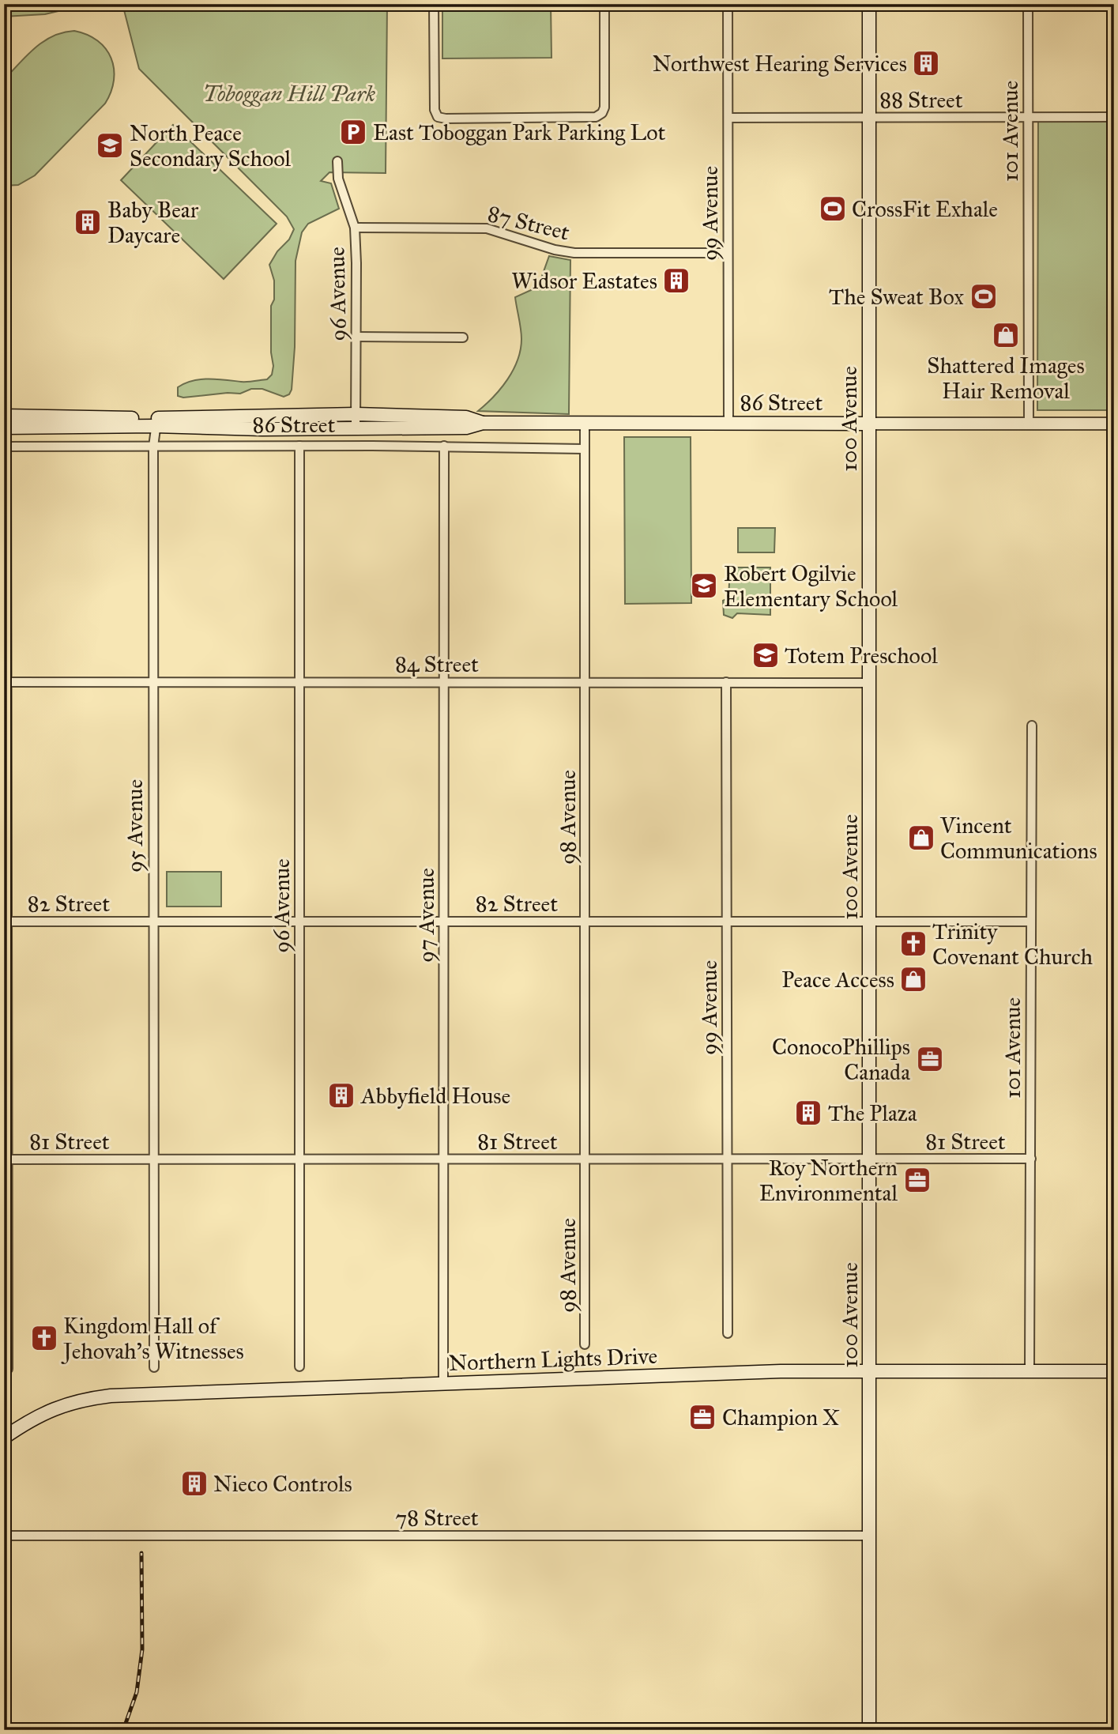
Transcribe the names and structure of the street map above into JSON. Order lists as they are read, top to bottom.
{
  "streets": {
    "main road": ["86 Street", "100 Avenue", "Northern Lights Drive"],
    "street": [
      "88 Street",
      "101 Avenue",
      "99 Avenue",
      "87 Street",
      "96 Avenue",
      "84 Street",
      "98 Avenue",
      "95 Avenue",
      "82 Street",
      "97 Avenue",
      "81 Street",
      "78 Street"
    ]
  },
  "crossings": [
    ["88 Street", "101 Avenue"],
    ["88 Street", "99 Avenue"],
    ["88 Street", "100 Avenue"],
    ["101 Avenue", "86 Street"],
    ["101 Avenue", "82 Street"],
    ["101 Avenue", "81 Street"],
    ["101 Avenue", "Northern Lights Drive"],
    ["99 Avenue", "87 Street"],
    ["99 Avenue", "86 Street"],
    ["99 Avenue", "84 Street"],
    ["99 Avenue", "82 Street"],
    ["99 Avenue", "81 Street"],
    ["87 Street", "96 Avenue"],
    ["96 Avenue", "86 Street"],
    ["96 Avenue", "84 Street"],
    ["96 Avenue", "82 Street"],
    ["96 Avenue", "81 Street"],
    ["86 Street", "100 Avenue"],
    ["86 Street", "98 Avenue"],
    ["86 Street", "95 Avenue"],
    ["86 Street", "97 Avenue"],
    ["100 Avenue", "84 Street"],
    ["100 Avenue", "82 Street"],
    ["100 Avenue", "81 Street"],
    ["100 Avenue", "Northern Lights Drive"],
    ["100 Avenue", "78 Street"],
    ["84 Street", "98 Avenue"],
    ["84 Street", "95 Avenue"],
    ["84 Street", "97 Avenue"],
    ["98 Avenue", "82 Street"],
    ["98 Avenue", "81 Street"],
    ["95 Avenue", "82 Street"],
    ["95 Avenue", "81 Street"],
    ["82 Street", "97 Avenue"],
    ["97 Avenue", "81 Street"],
    ["97 Avenue", "Northern Lights Drive"]
  ],
  "parks": ["Toboggan Hill Park"],
  "places": {
    "building": [
      "Northwest Hearing Services",
      "Baby Bear Daycare",
      "Widsor Eastates",
      "Abbyfield House",
      "The Plaza",
      "Nieco Controls"
    ],
    "parking": ["East Toboggan Park Parking Lot"],
    "school or university": ["North Peace Secondary School", "Robert Ogilvie Elementary School", "Totem Preschool"],
    "sports": ["CrossFit Exhale", "The Sweat Box"],
    "shop": ["Shattered Images Hair Removal", "Vincent Communications", "Peace Access"],
    "church": ["Trinity Covenant Church", "Kingdom Hall of Jehovah's Witnesses"],
    "office": ["ConocoPhillips Canada", "Roy Northern Environmental", "Champion X"]
  }
}
